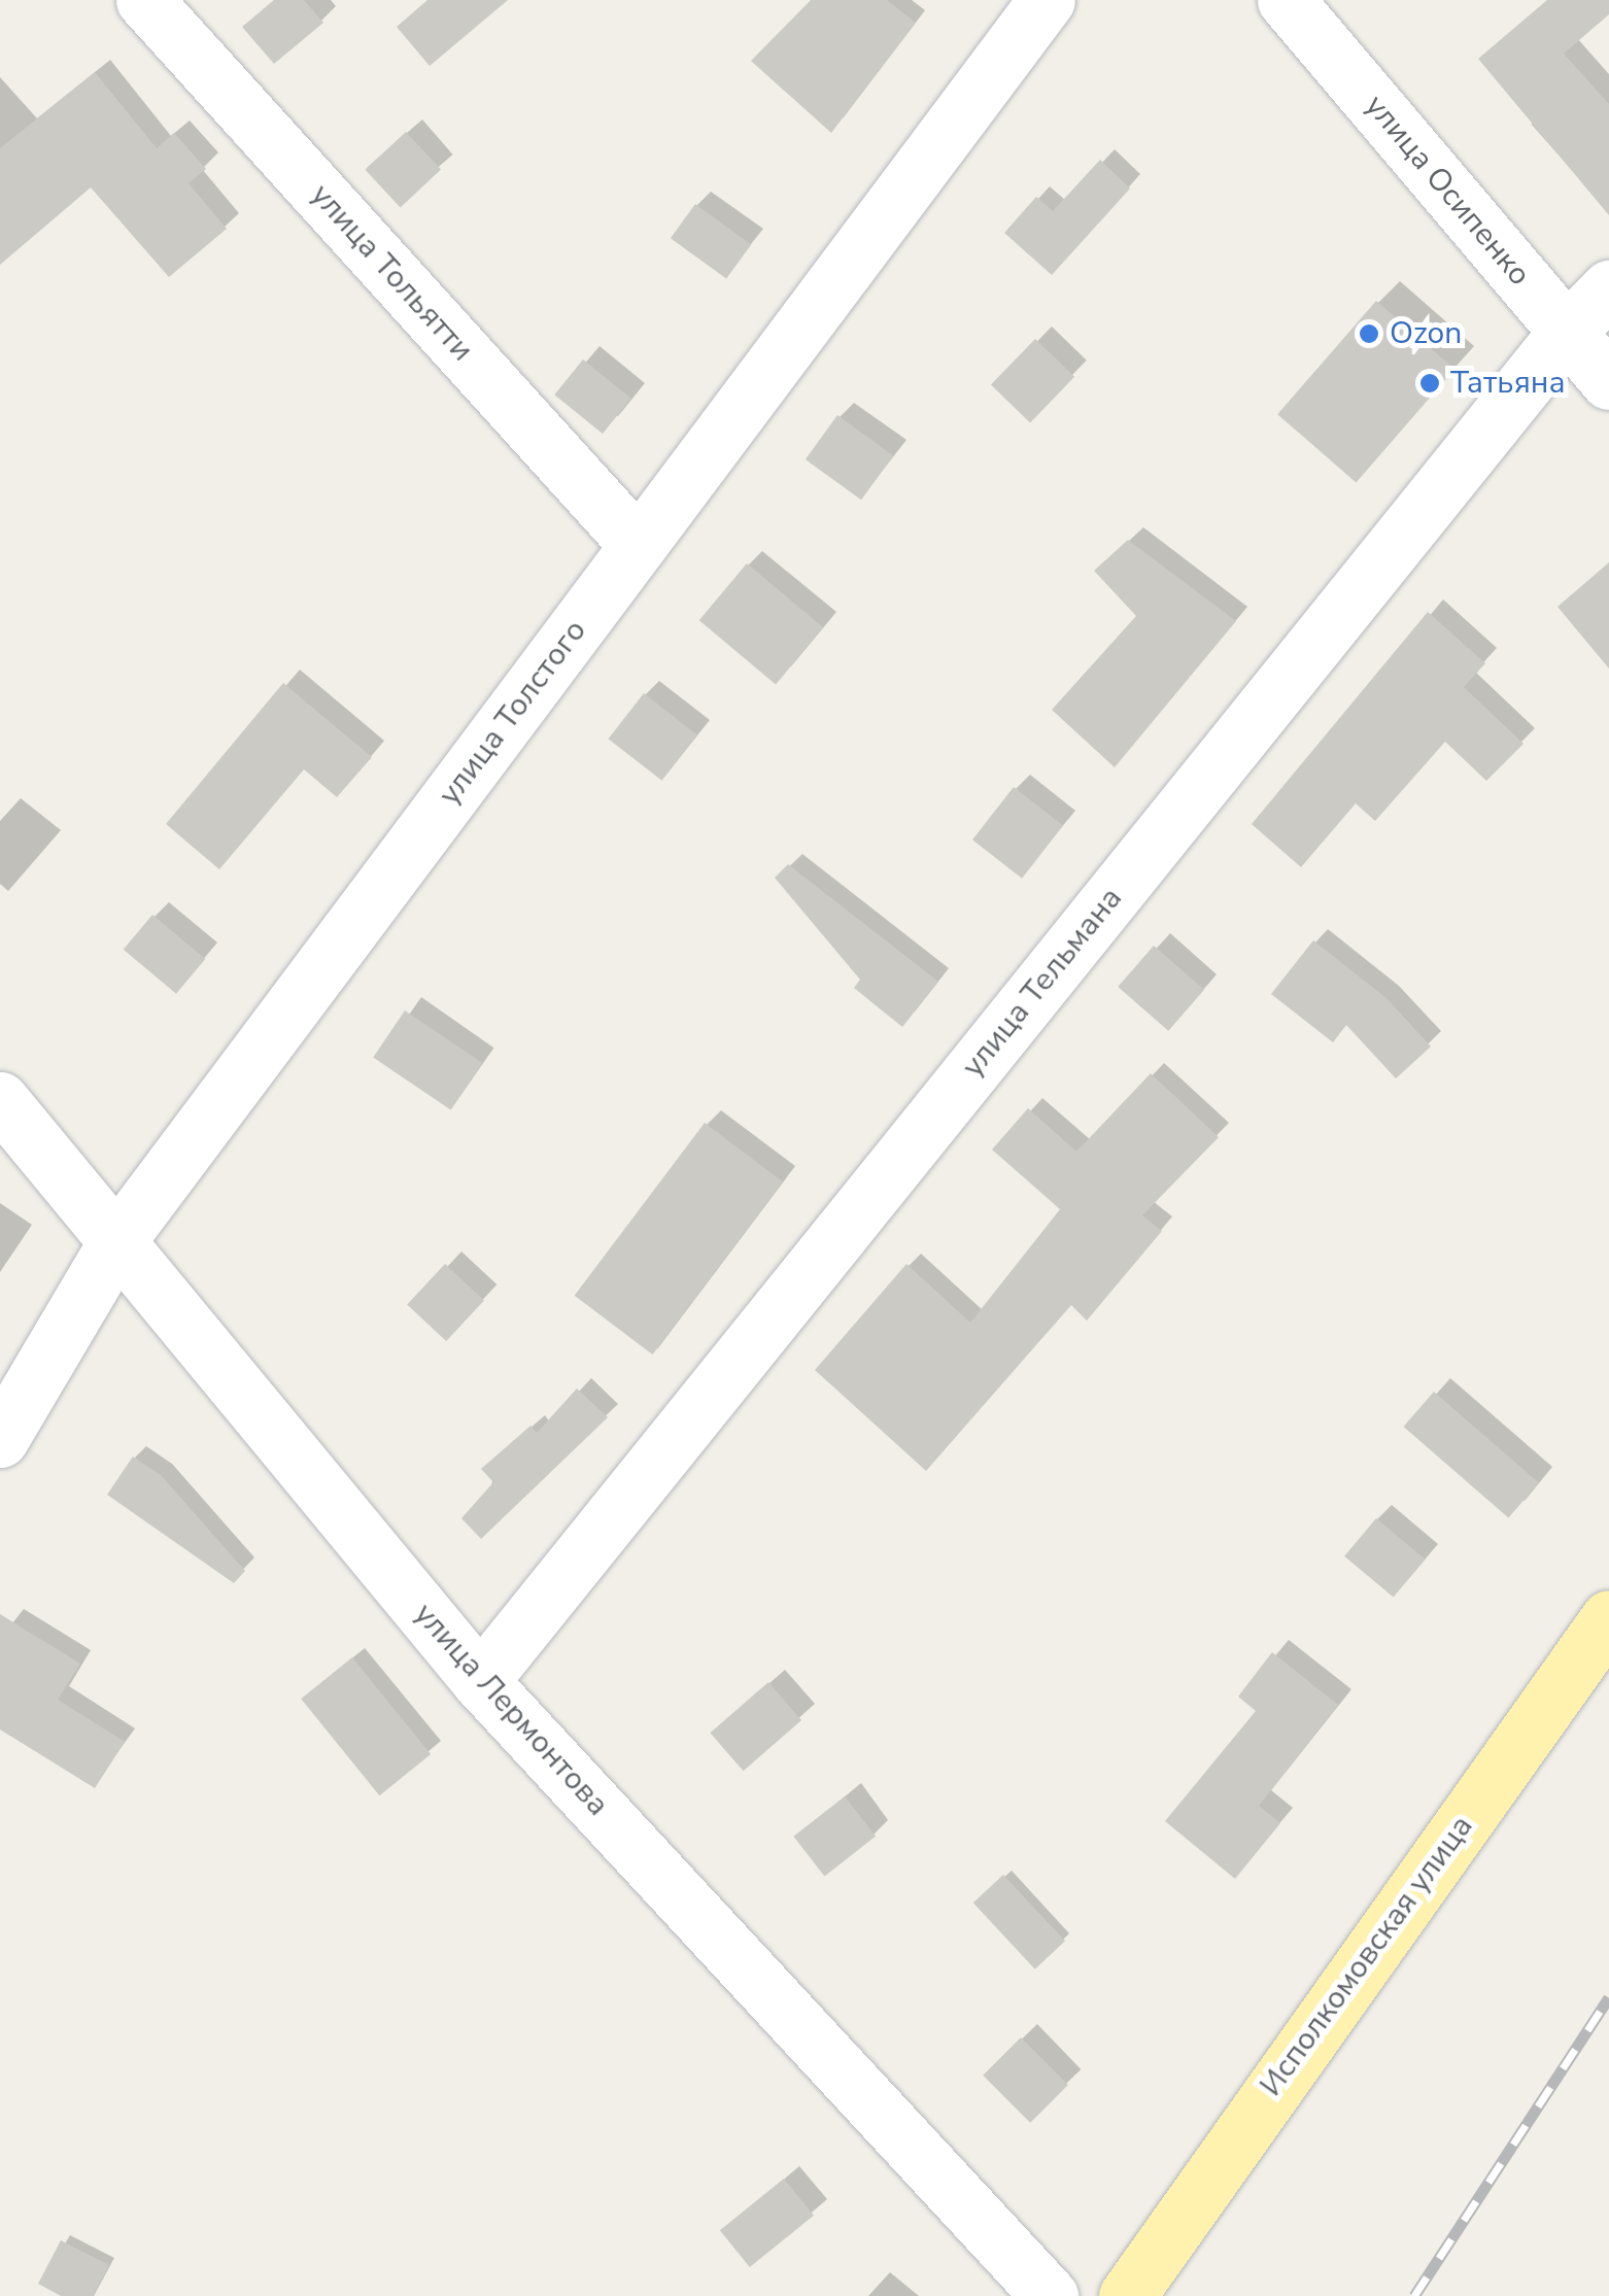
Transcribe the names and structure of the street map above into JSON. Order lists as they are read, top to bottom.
{
  "streets": {
    "main road": ["Исполкомовская улица"],
    "street": [
      "улица Осипенко",
      "улица Тольятти",
      "улица Толстого",
      "улица Тельмана",
      "улица Лермонтова"
    ]
  },
  "crossings": [
    ["улица Осипенко", "улица Тельмана"],
    ["улица Тольятти", "улица Толстого"],
    ["улица Толстого", "улица Лермонтова"],
    ["улица Тельмана", "улица Лермонтова"]
  ],
  "places": ["Ozon", "Татьяна"]
}
